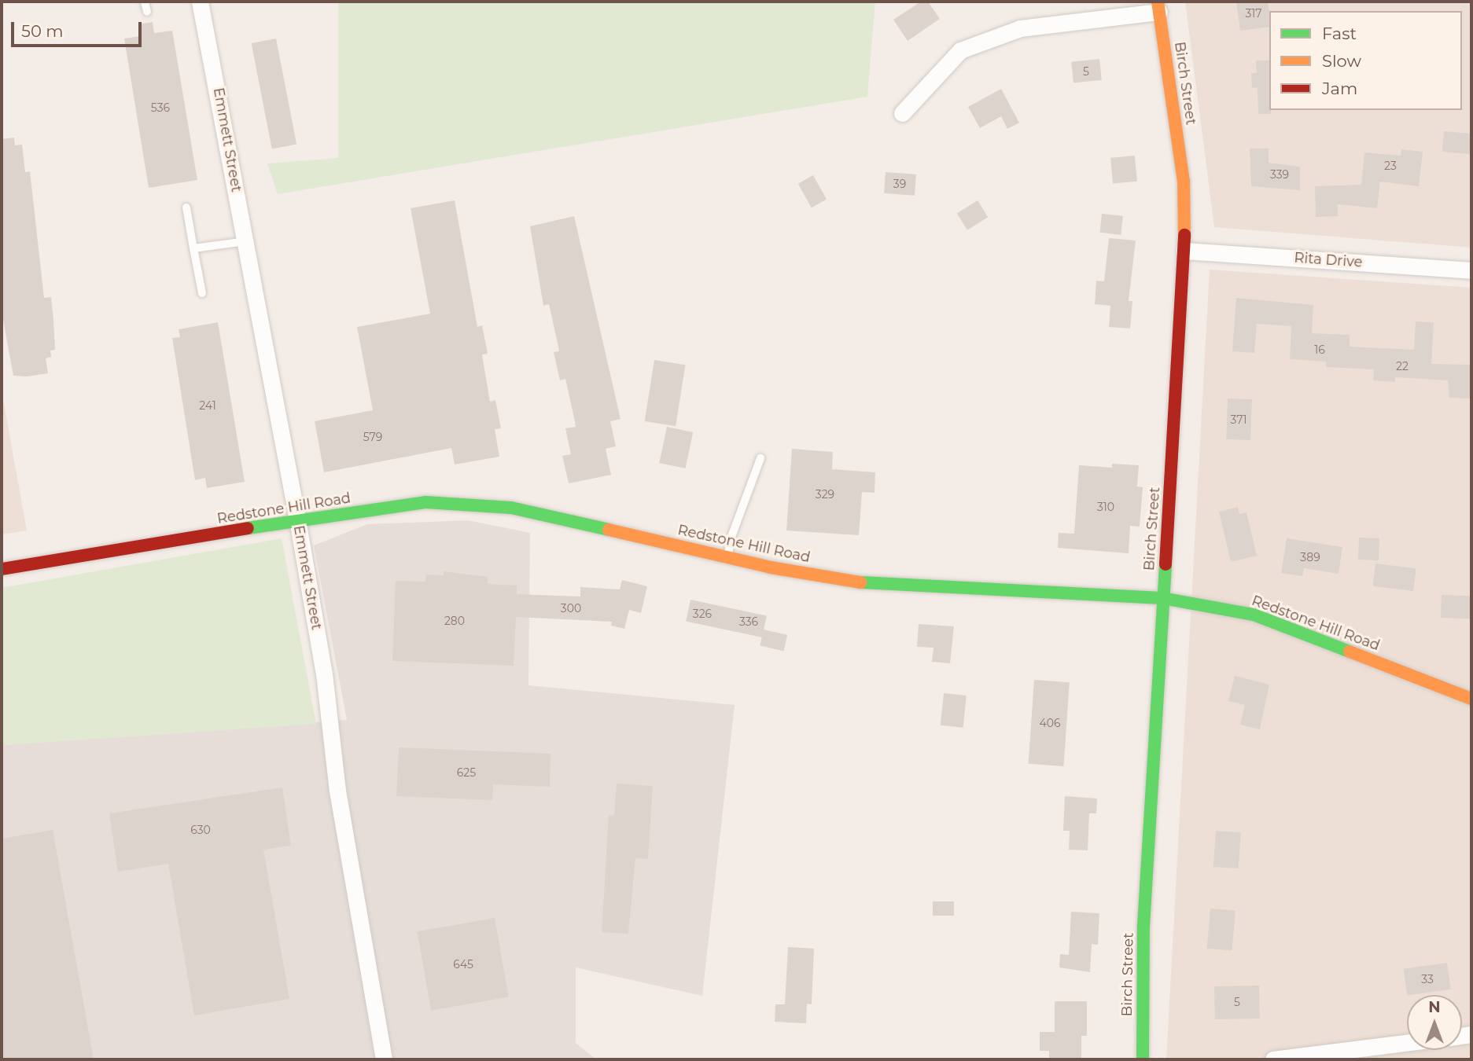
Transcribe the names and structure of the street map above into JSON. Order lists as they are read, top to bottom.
{
  "streets": {
    "main road": ["Birch Street", "Redstone Hill Road"],
    "street": ["Emmett Street", "Rita Drive"]
  },
  "crossings": [
    ["Birch Street", "Rita Drive"],
    ["Birch Street", "Redstone Hill Road"],
    ["Emmett Street", "Redstone Hill Road"]
  ],
  "house_numbers": [
    "317",
    "5",
    "536",
    "23",
    "339",
    "39",
    "16",
    "22",
    "241",
    "371",
    "579",
    "329",
    "310",
    "389",
    "300",
    "326",
    "280",
    "336",
    "406",
    "625",
    "630",
    "645",
    "33",
    "5"
  ],
  "legend": ["Fast", "Slow", "Jam"],
  "scale_bar": "50 m",
  "north": "top"
}
